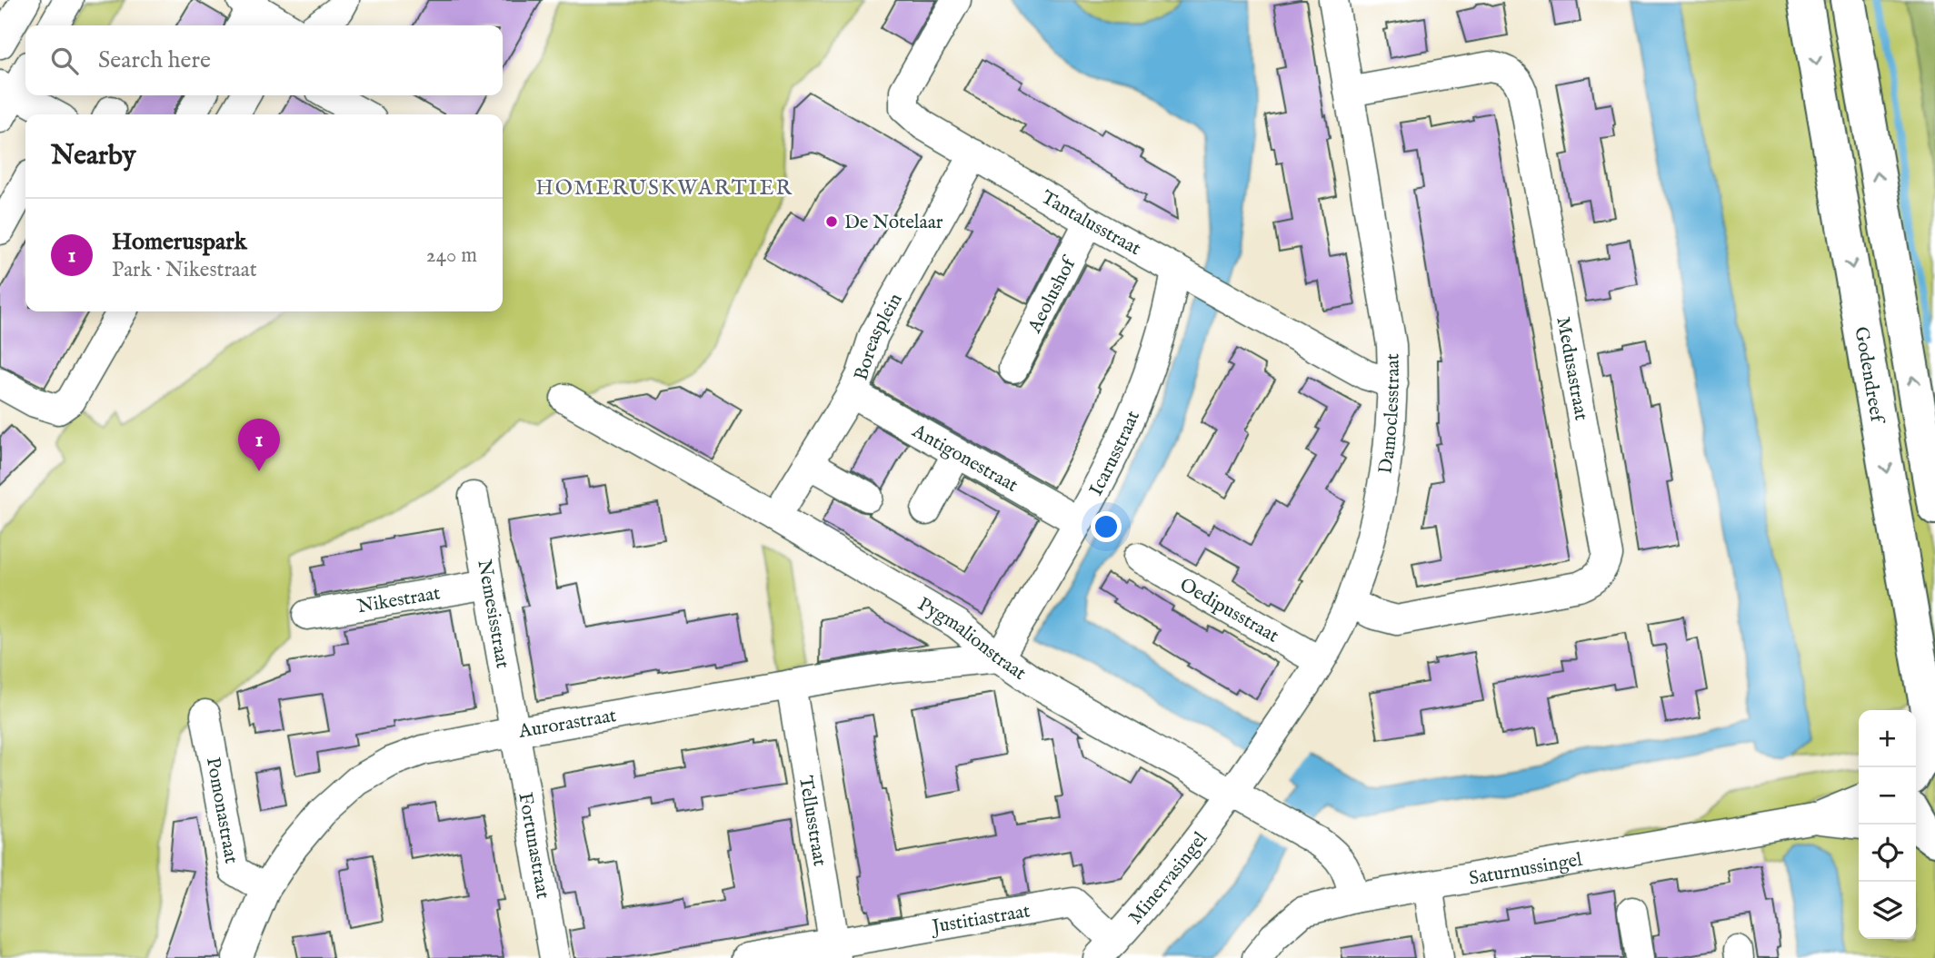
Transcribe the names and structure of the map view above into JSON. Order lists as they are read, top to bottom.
{
  "streets": {
    "main road": ["Godendreef"],
    "street": [
      "Tantalusstraat",
      "Aeolushof",
      "Boreasplein",
      "Medusastraat",
      "Damoclesstraat",
      "Icarusstraat",
      "Antigonestraat",
      "Nikestraat",
      "Oedipusstraat",
      "Nemesisstraat",
      "Pygmalionstraat",
      "Aurorastraat",
      "Pomonastraat",
      "Tellusstraat",
      "Fortunastraat",
      "Saturnussingel",
      "Minervasingel",
      "Justitiastraat"
    ]
  },
  "crossings": [
    ["Tantalusstraat", "Aeolushof"],
    ["Tantalusstraat", "Boreasplein"],
    ["Tantalusstraat", "Damoclesstraat"],
    ["Tantalusstraat", "Icarusstraat"],
    ["Boreasplein", "Antigonestraat"],
    ["Boreasplein", "Pygmalionstraat"],
    ["Medusastraat", "Damoclesstraat"],
    ["Damoclesstraat", "Oedipusstraat"],
    ["Damoclesstraat", "Pygmalionstraat"],
    ["Damoclesstraat", "Minervasingel"],
    ["Icarusstraat", "Antigonestraat"],
    ["Icarusstraat", "Pygmalionstraat"],
    ["Icarusstraat", "Aurorastraat"],
    ["Nikestraat", "Nemesisstraat"],
    ["Nemesisstraat", "Aurorastraat"],
    ["Nemesisstraat", "Fortunastraat"],
    ["Pygmalionstraat", "Aurorastraat"],
    ["Pygmalionstraat", "Saturnussingel"],
    ["Pygmalionstraat", "Minervasingel"],
    ["Aurorastraat", "Pomonastraat"],
    ["Aurorastraat", "Tellusstraat"],
    ["Aurorastraat", "Fortunastraat"],
    ["Tellusstraat", "Justitiastraat"],
    ["Minervasingel", "Justitiastraat"]
  ],
  "districts": ["HOMERUSKWARTIER"],
  "places": ["De Notelaar"],
  "page": {
    "search": "Search here",
    "heading": "Nearby",
    "list": [
      {
        "mark": "1",
        "name": "Homeruspark",
        "note": "Park · Nikestraat",
        "value": "240 m"
      }
    ],
    "pins": "1",
    "map_buttons": ["+", "−"]
  }
}
